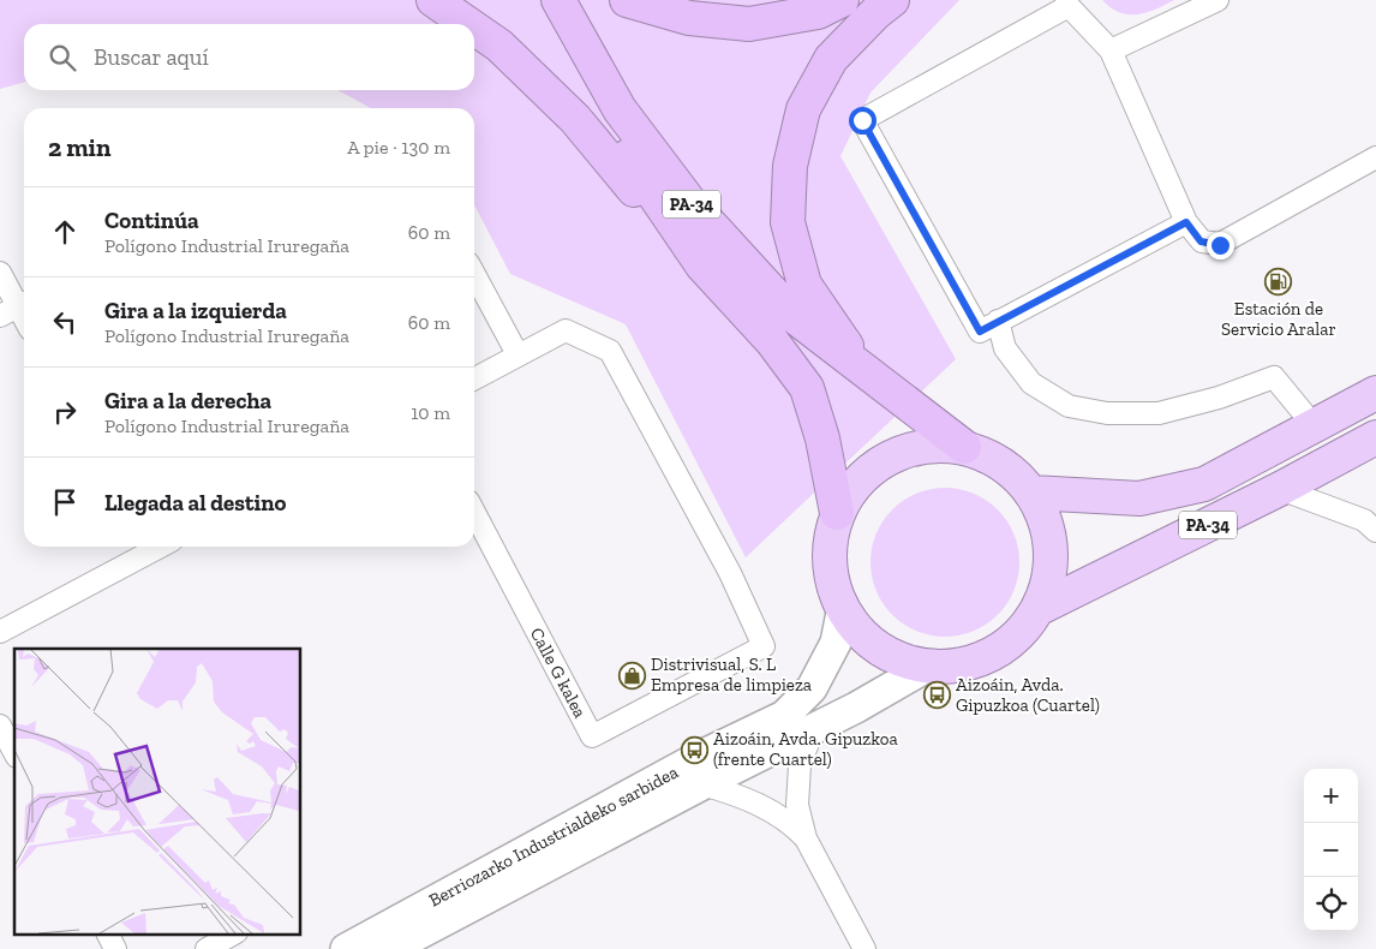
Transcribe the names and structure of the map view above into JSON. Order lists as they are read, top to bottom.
{
  "streets": {
    "highway": ["PA-34"],
    "main road": ["Berriozarko Industrialdeko sarbidea"],
    "street": ["Calle G kalea"]
  },
  "crossings": [
    ["PA-34", "Berriozarko Industrialdeko sarbidea"]
  ],
  "places": {
    "fuel station": ["Estación de Servicio Aralar"],
    "shop": ["Distrivisual, S. L Empresa de limpieza"],
    "bus stop": ["Aizoáin, Avda. Gipuzkoa (Cuartel)", "Aizoáin, Avda. Gipuzkoa (frente Cuartel)"]
  },
  "page": {
    "search": "Buscar aquí",
    "heading": ["2 min", "A pie · 130 m"],
    "list": [
      ["Continúa", "Polígono Industrial Iruregaña", "60 m"],
      ["Gira a la izquierda", "Polígono Industrial Iruregaña", "60 m"],
      ["Gira a la derecha", "Polígono Industrial Iruregaña", "10 m"],
      "Llegada al destino"
    ],
    "map_buttons": ["+", "−"]
  }
}
